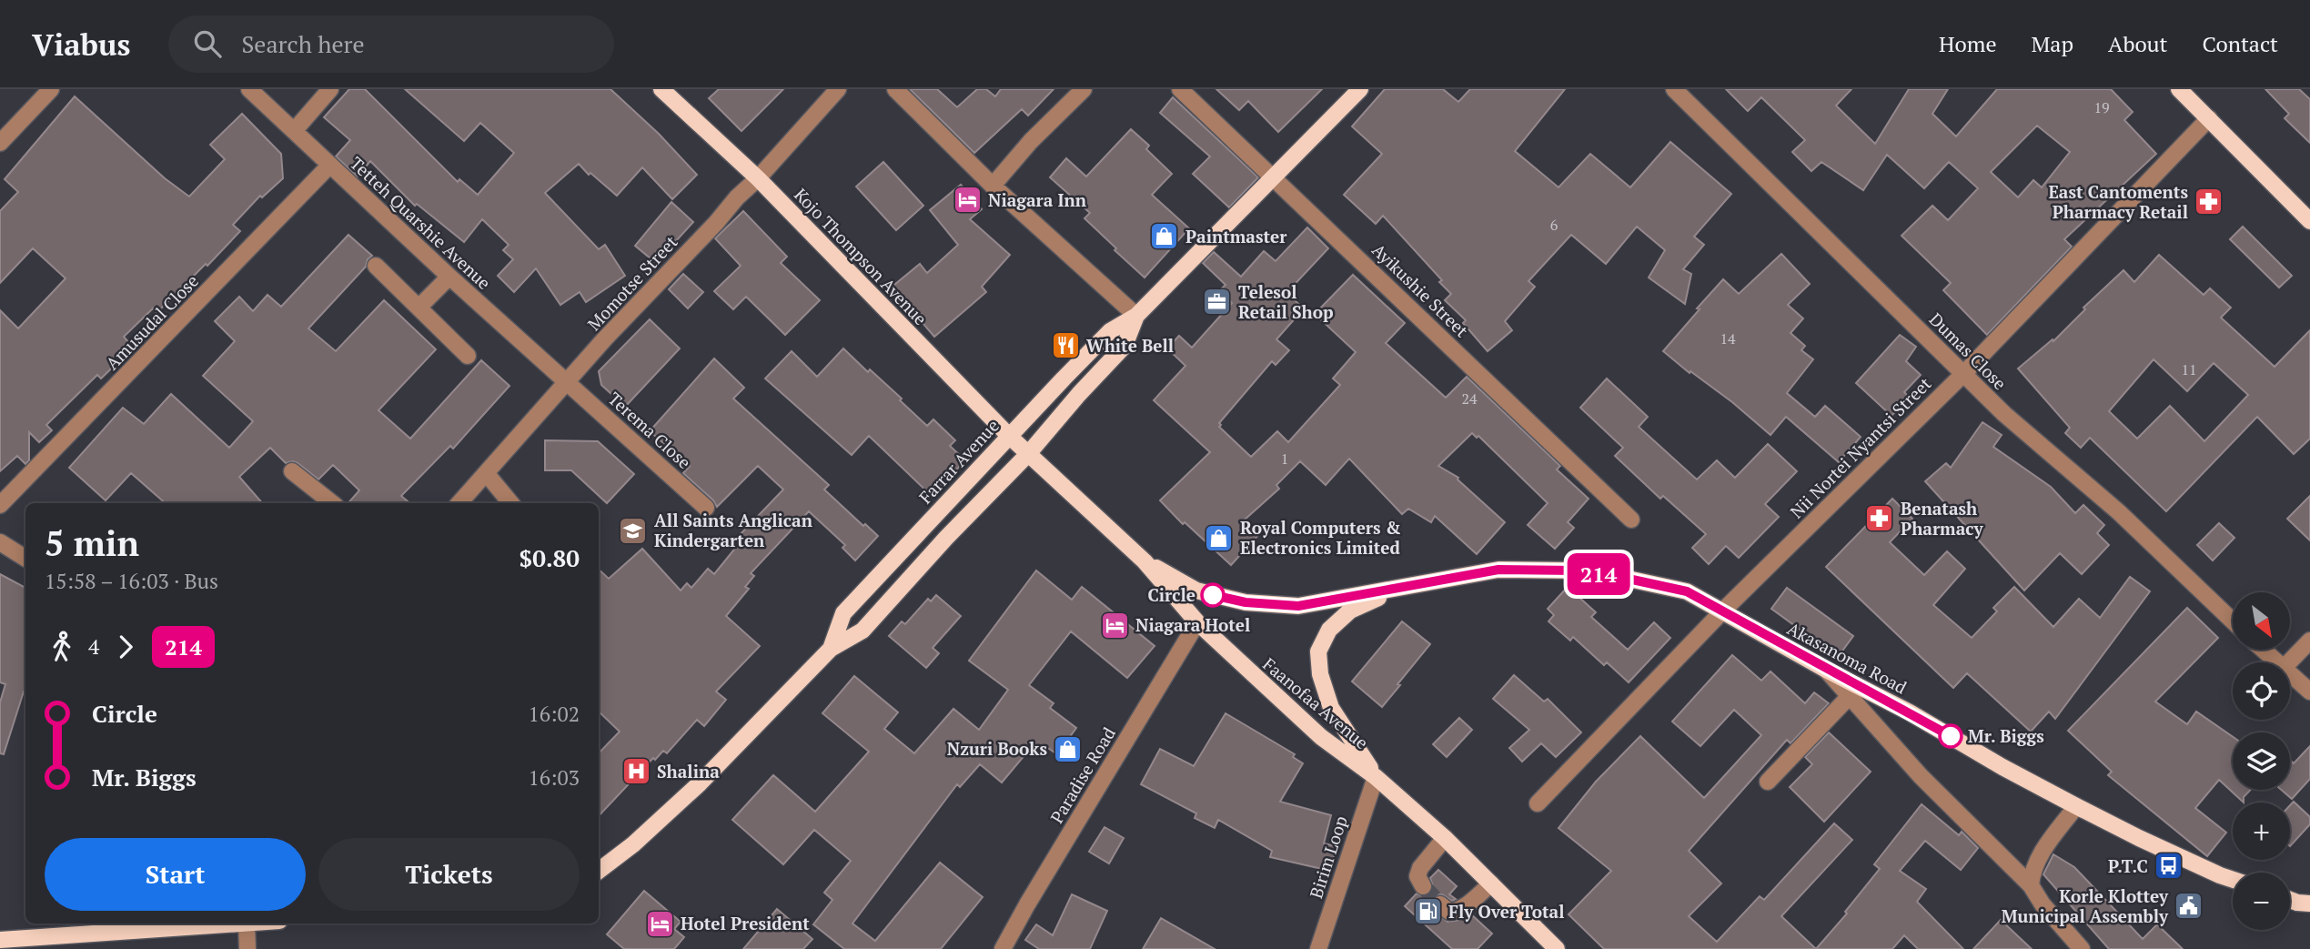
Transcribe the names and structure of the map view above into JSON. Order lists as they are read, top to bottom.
{
  "streets": {
    "main road": [
      "Kojo Thompson Avenue",
      "Farrar Avenue",
      "Akasanoma Road",
      "Faanofaa Avenue"
    ],
    "street": [
      "Tetteh Quarshie Avenue",
      "Momotse Street",
      "Ayikushie Street",
      "Amusudal Close",
      "Dumas Close",
      "Terema Close",
      "Nii Nortei Nyantsi Street",
      "Paradise Road",
      "Birim Loop"
    ]
  },
  "crossings": [
    ["Tetteh Quarshie Avenue", "Momotse Street"],
    ["Tetteh Quarshie Avenue", "Amusudal Close"],
    ["Tetteh Quarshie Avenue", "Terema Close"],
    ["Kojo Thompson Avenue", "Momotse Street"],
    ["Kojo Thompson Avenue", "Farrar Avenue"],
    ["Kojo Thompson Avenue", "Faanofaa Avenue"],
    ["Momotse Street", "Terema Close"],
    ["Ayikushie Street", "Farrar Avenue"],
    ["Dumas Close", "Nii Nortei Nyantsi Street"],
    ["Nii Nortei Nyantsi Street", "Akasanoma Road"],
    ["Farrar Avenue", "Faanofaa Avenue"],
    ["Akasanoma Road", "Faanofaa Avenue"],
    ["Akasanoma Road", "Birim Loop"],
    ["Faanofaa Avenue", "Paradise Road"],
    ["Faanofaa Avenue", "Birim Loop"]
  ],
  "places": {
    "hotel": ["Niagara Inn", "Niagara Hotel", "Hotel President"],
    "pharmacy": ["East Cantoments Pharmacy Retail", "Benatash Pharmacy"],
    "shop": ["Paintmaster", "Royal Computers & Electronics Limited", "Nzuri Books"],
    "office": ["Telesol Retail Shop"],
    "restaurant": ["White Bell"],
    "school or university": ["All Saints Anglican Kindergarten"],
    "other": ["Circle", "Mr. Biggs"],
    "hospital": ["Shalina"],
    "bus stop": ["P.T.C"],
    "public building": ["Korle Klottey Municipal Assembly"],
    "fuel station": ["Fly Over Total"]
  },
  "lines": ["bus line 214"],
  "house_numbers": [
    "19",
    "6",
    "14",
    "11",
    "24",
    "1"
  ],
  "north": "bottom right",
  "page": {
    "header": "Viabus",
    "search": "Search here",
    "nav": [
      "Home",
      "Map",
      "About",
      "Contact"
    ],
    "on_map": "214",
    "heading": ["5 min", "15:58 – 16:03 · Bus", "$0.80"],
    "map_buttons": ["+", "−"],
    "legs": ["4", "214"],
    "list": [
      {
        "name": "Circle",
        "value": "16:02"
      },
      {
        "name": "Mr. Biggs",
        "value": "16:03"
      }
    ],
    "buttons": ["Start", "Tickets"]
  }
}
